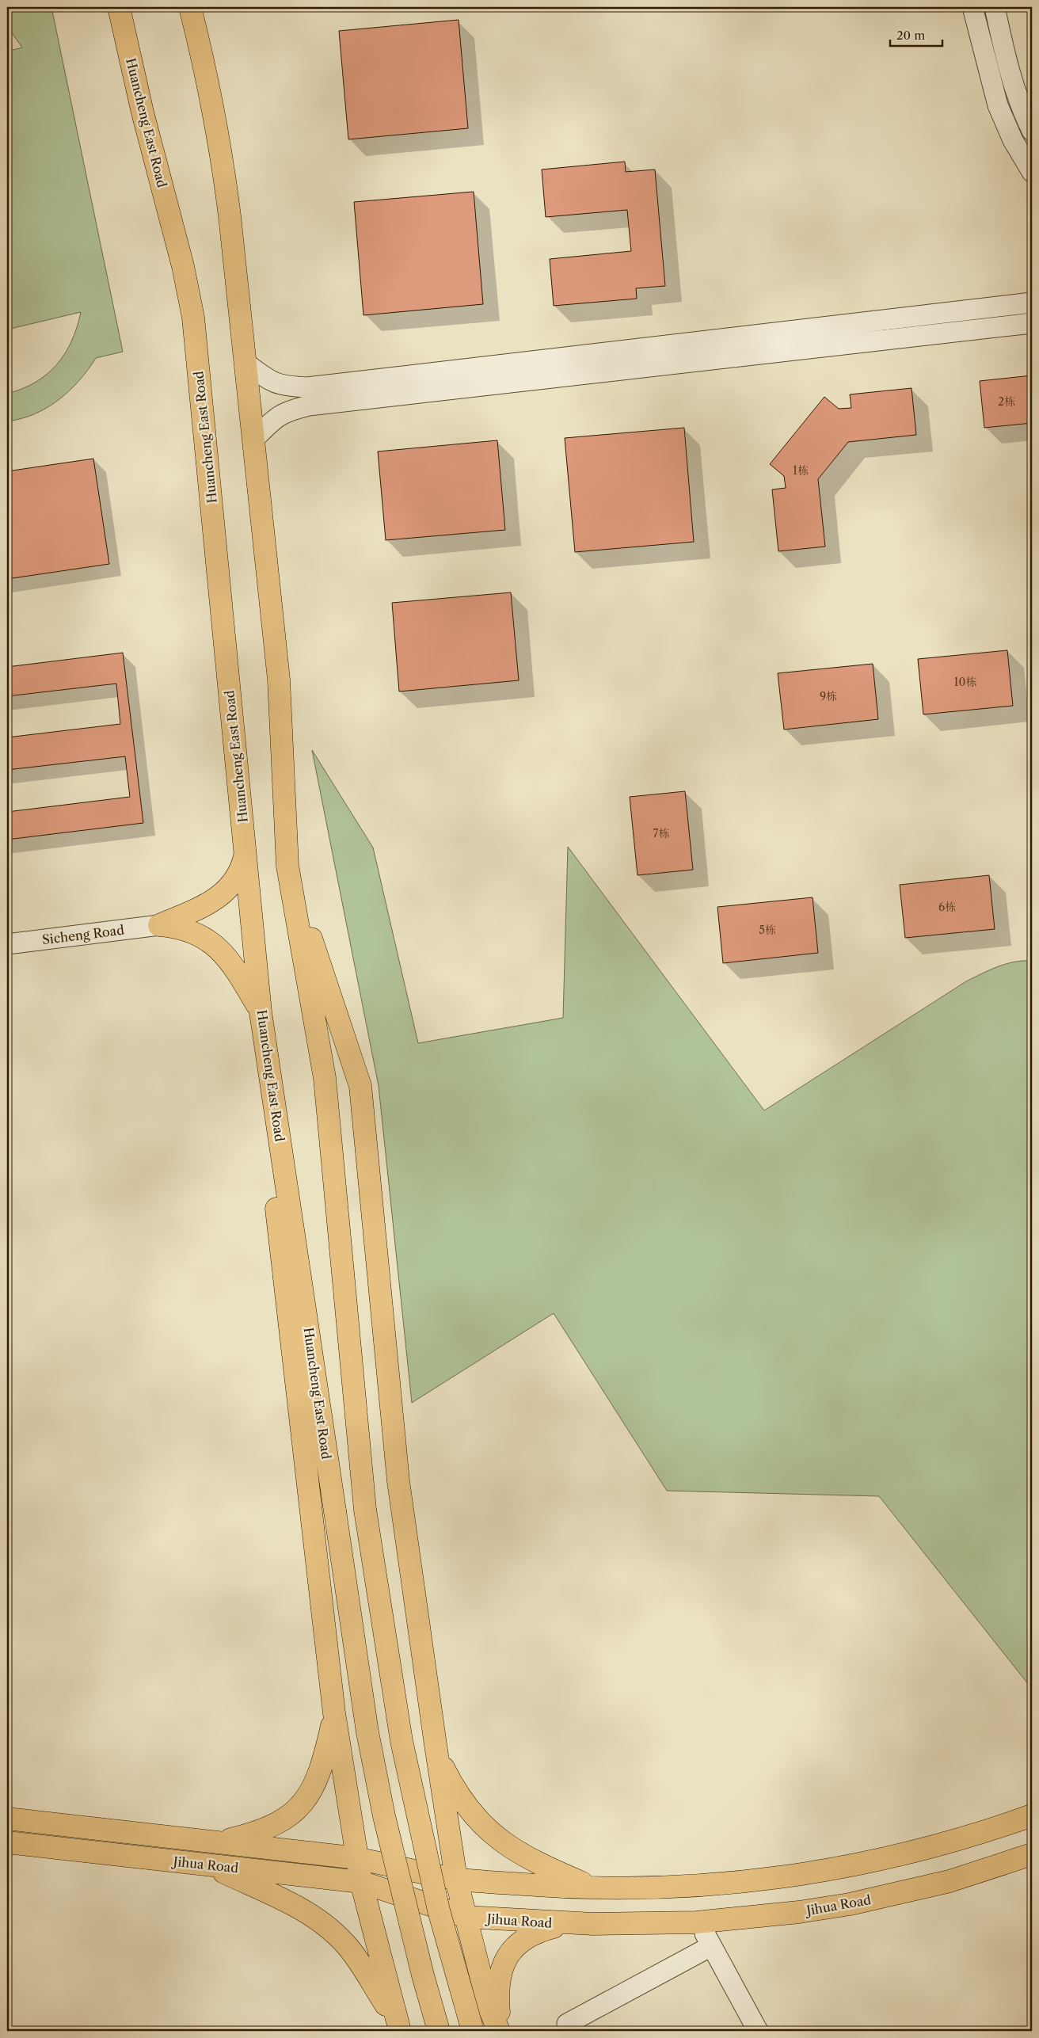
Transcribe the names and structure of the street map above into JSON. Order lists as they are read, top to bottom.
{
  "streets": {
    "main road": ["Huancheng East Road", "Jihua Road"],
    "street": ["Sicheng Road"]
  },
  "house_numbers": [
    "2栋",
    "1栋",
    "10栋",
    "9栋",
    "7栋",
    "6栋",
    "5栋"
  ],
  "scale_bar": "20 m"
}
